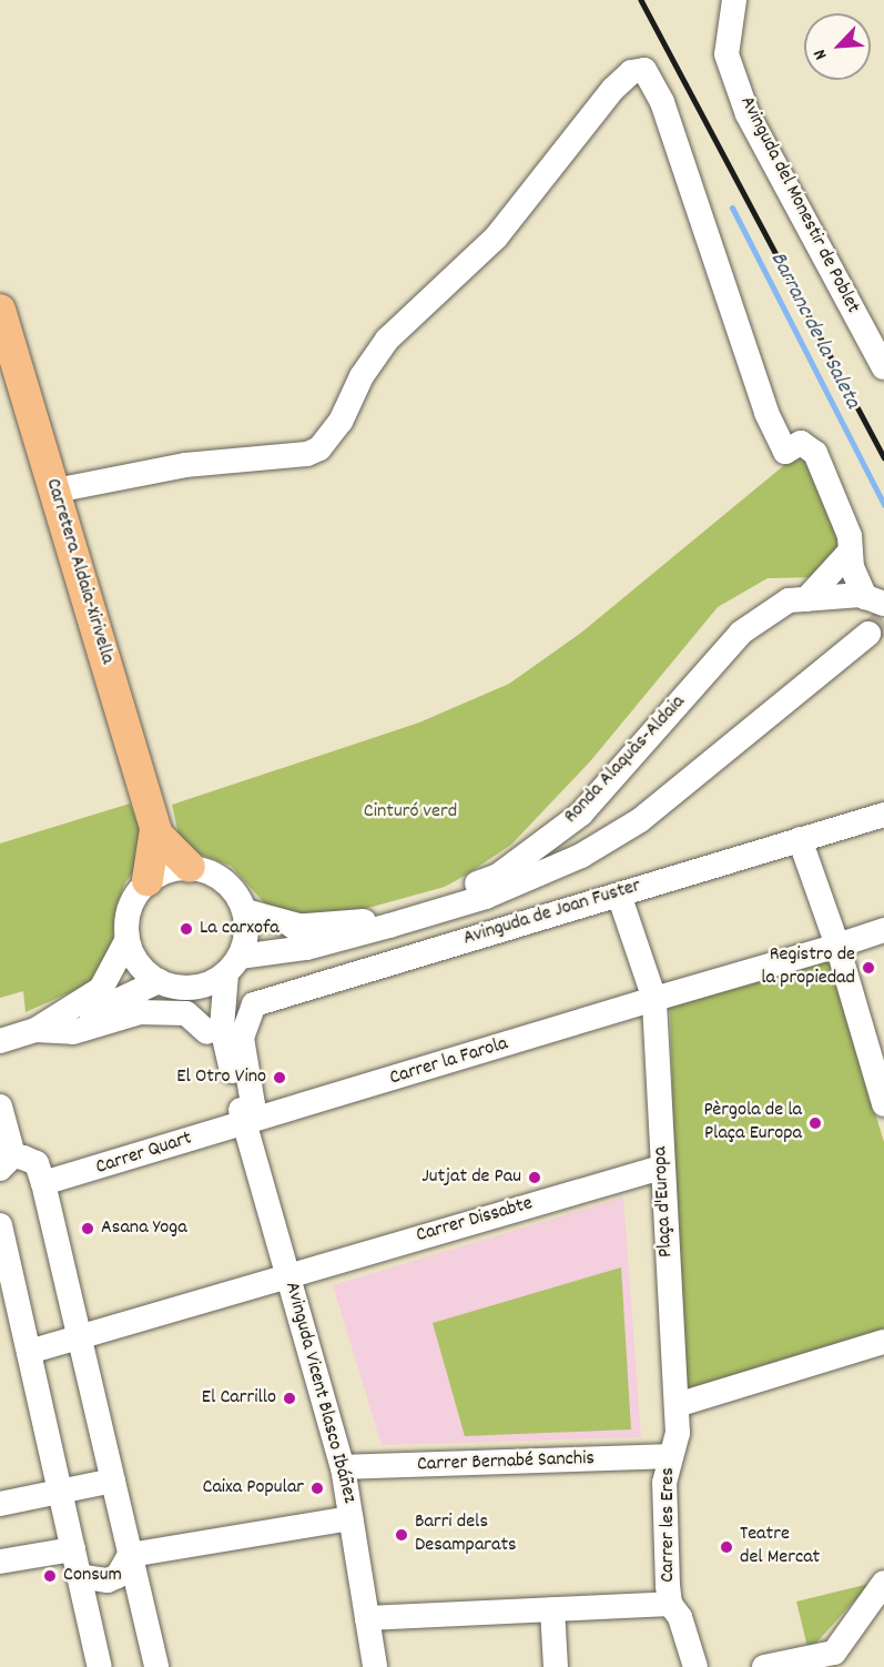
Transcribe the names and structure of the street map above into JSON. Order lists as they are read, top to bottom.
{
  "streets": {
    "main road": ["Carretera Aldaia-Xirivella"],
    "street": [
      "Avinguda del Monestir de Poblet",
      "Ronda Alaquàs-Aldaia",
      "Avinguda de Joan Fuster",
      "Carrer la Farola",
      "Carrer Quart",
      "Plaça d'Europa",
      "Carrer Dissabte",
      "Avinguda Vicent Blasco Ibáñez",
      "Carrer Bernabé Sanchis",
      "Carrer les Eres"
    ]
  },
  "crossings": [
    ["Carretera Aldaia-Xirivella", "Ronda Alaquàs-Aldaia"],
    ["Carretera Aldaia-Xirivella", "Avinguda Vicent Blasco Ibáñez"],
    ["Ronda Alaquàs-Aldaia", "Avinguda Vicent Blasco Ibáñez"],
    ["Avinguda de Joan Fuster", "Carrer la Farola"],
    ["Avinguda de Joan Fuster", "Carrer Quart"],
    ["Avinguda de Joan Fuster", "Plaça d'Europa"],
    ["Avinguda de Joan Fuster", "Avinguda Vicent Blasco Ibáñez"],
    ["Carrer la Farola", "Carrer Quart"],
    ["Carrer la Farola", "Plaça d'Europa"],
    ["Carrer la Farola", "Avinguda Vicent Blasco Ibáñez"],
    ["Carrer Quart", "Avinguda Vicent Blasco Ibáñez"],
    ["Plaça d'Europa", "Carrer Dissabte"],
    ["Plaça d'Europa", "Carrer Bernabé Sanchis"],
    ["Plaça d'Europa", "Carrer les Eres"],
    ["Carrer Dissabte", "Avinguda Vicent Blasco Ibáñez"],
    ["Avinguda Vicent Blasco Ibáñez", "Carrer Bernabé Sanchis"],
    ["Carrer Bernabé Sanchis", "Carrer les Eres"]
  ],
  "water": ["Barranc de la Saleta"],
  "parks": ["Cinturó verd"],
  "places": [
    "La carxofa",
    "Registro de la propiedad",
    "El Otro Vino",
    "Pèrgola de la Plaça Europa",
    "Jutjat de Pau",
    "Asana Yoga",
    "El Carrillo",
    "Caixa Popular",
    "Barri dels Desamparats",
    "Teatre del Mercat",
    "Consum"
  ],
  "north": "bottom left"
}
